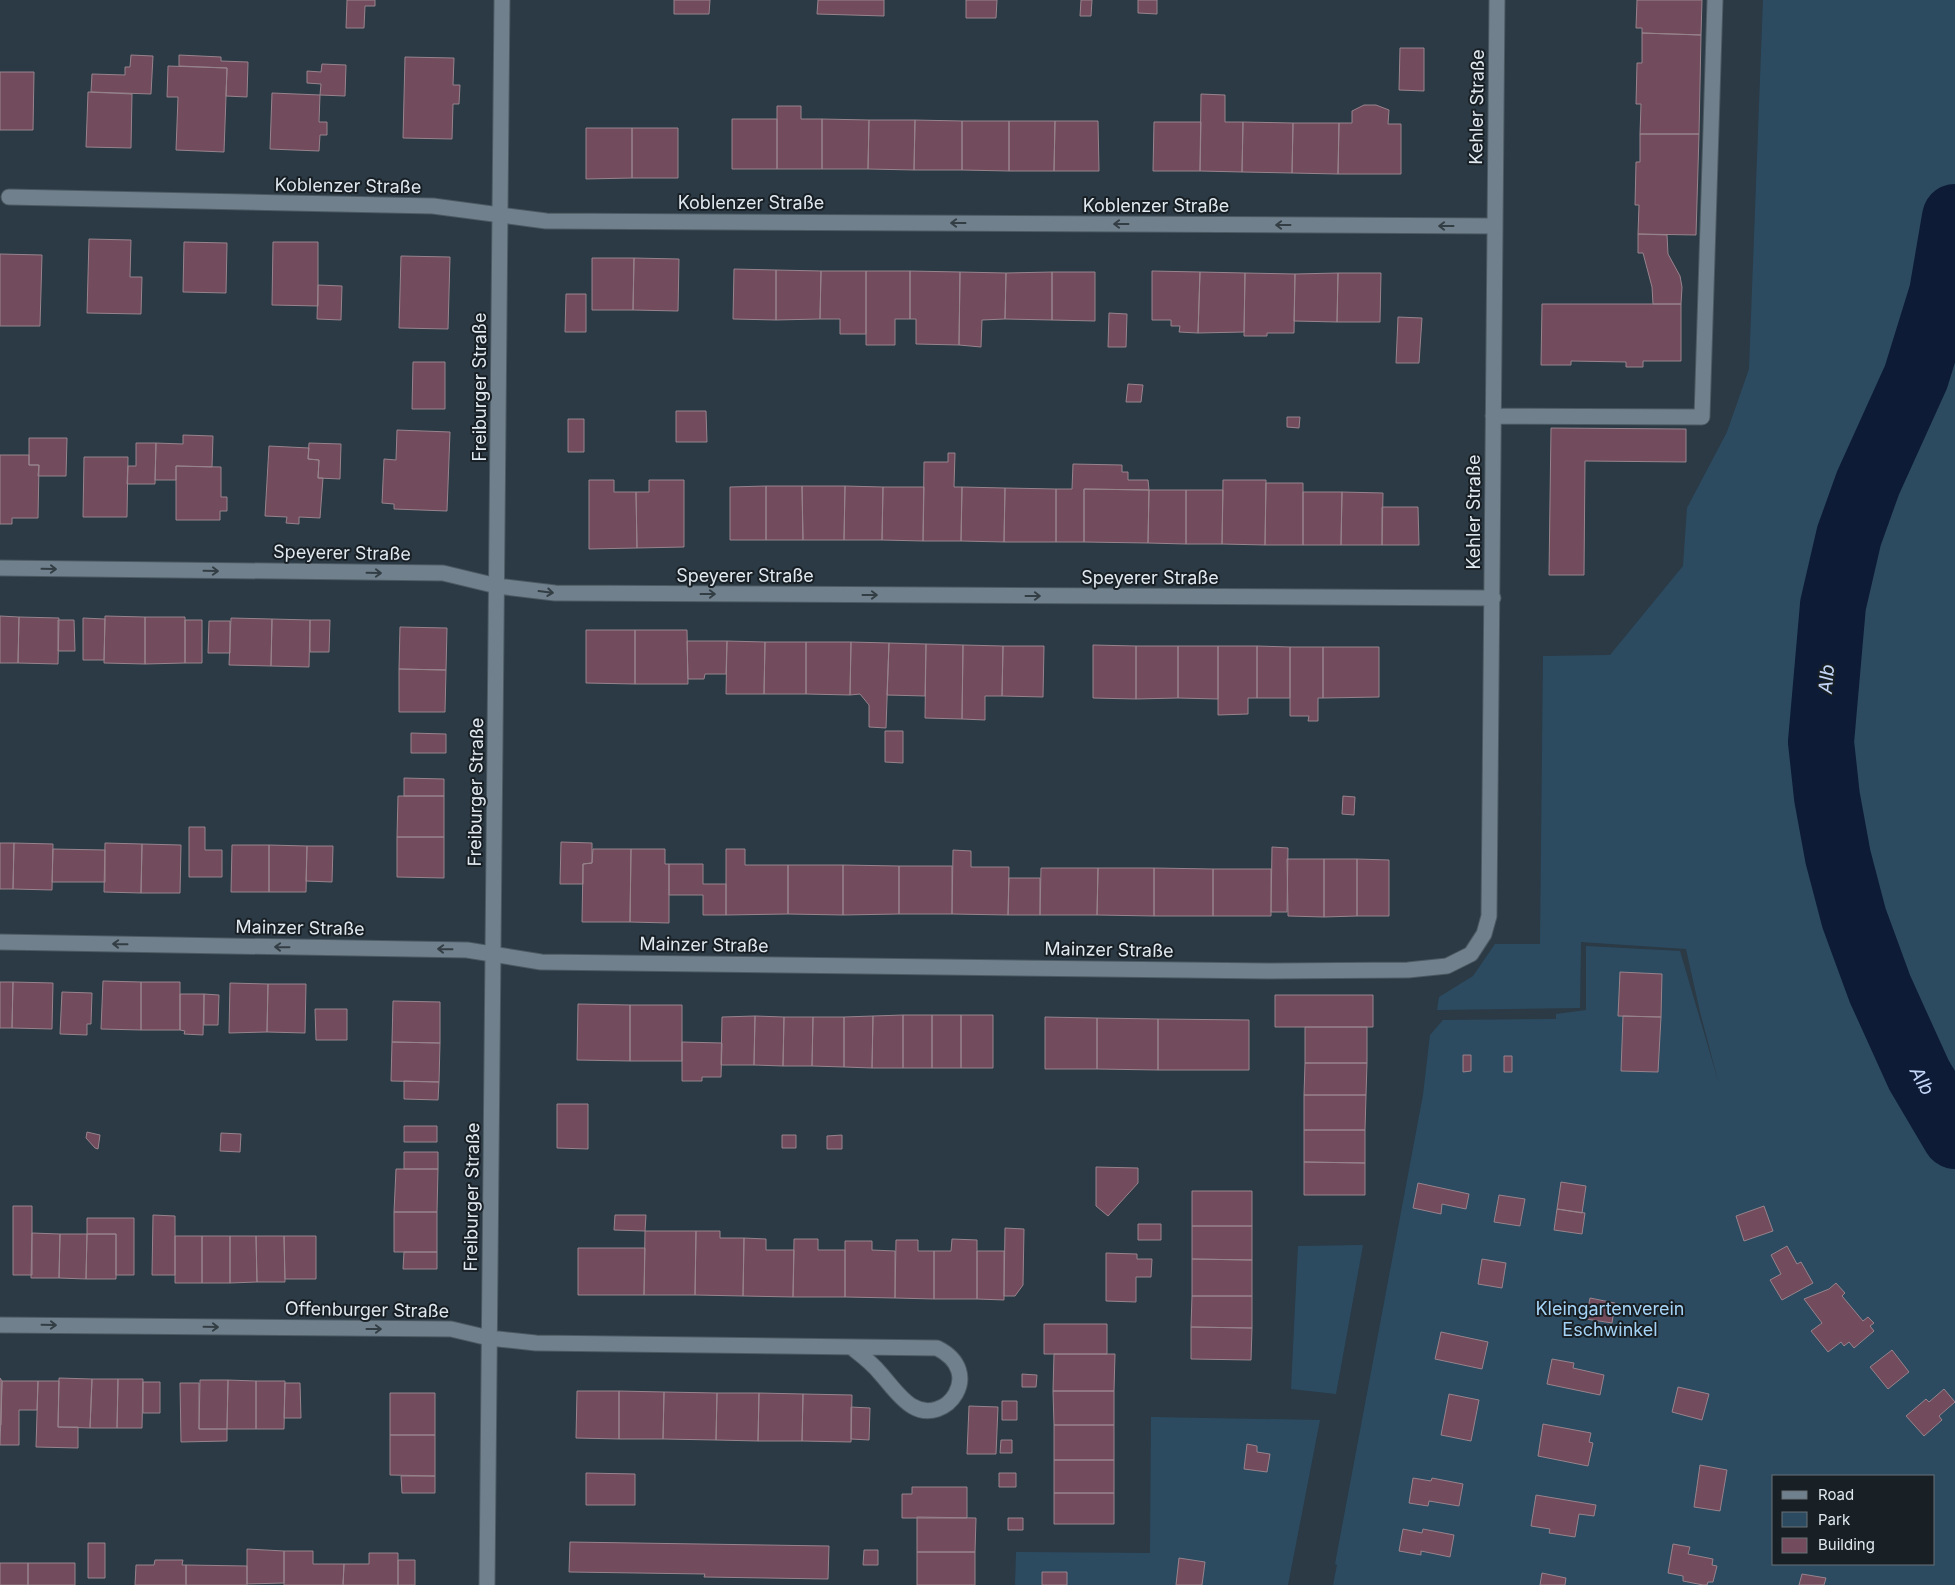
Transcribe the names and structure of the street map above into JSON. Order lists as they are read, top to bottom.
{
  "streets": {
    "street": [
      "Kehler Straße",
      "Koblenzer Straße",
      "Freiburger Straße",
      "Speyerer Straße",
      "Mainzer Straße",
      "Offenburger Straße"
    ]
  },
  "crossings": [
    ["Kehler Straße", "Koblenzer Straße"],
    ["Kehler Straße", "Speyerer Straße"],
    ["Kehler Straße", "Mainzer Straße"],
    ["Koblenzer Straße", "Freiburger Straße"],
    ["Freiburger Straße", "Speyerer Straße"],
    ["Freiburger Straße", "Mainzer Straße"],
    ["Freiburger Straße", "Offenburger Straße"]
  ],
  "one_way": ["Koblenzer Straße", "Speyerer Straße", "Offenburger Straße"],
  "water": ["Alb"],
  "parks": ["Kleingartenverein Eschwinkel"],
  "legend": ["Road", "Park", "Building"]
}
